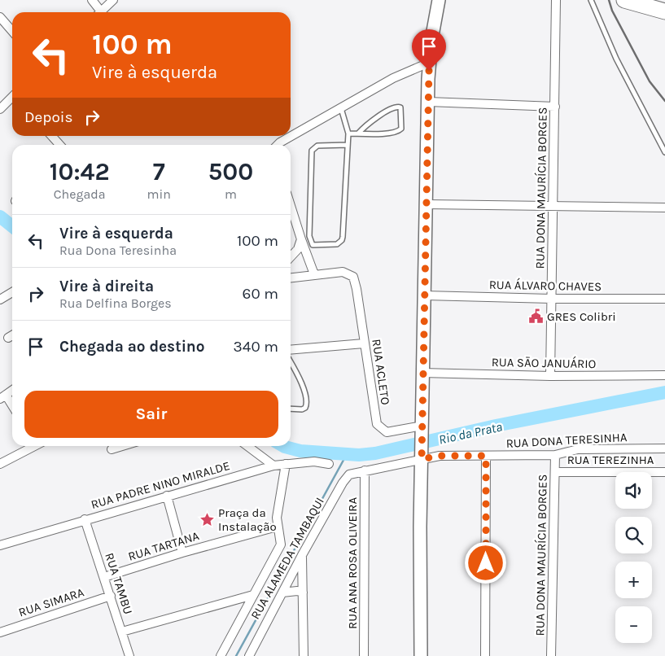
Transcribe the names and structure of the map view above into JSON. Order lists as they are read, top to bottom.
{
  "streets": {
    "street": [
      "RUA DONA MAURÍCIA BORGES",
      "RUA ÁLVARO CHAVES",
      "RUA SĀO JANUÁRIO",
      "RUA ACLETO",
      "RUA DONA TERESINHA",
      "RUA TEREZINHA",
      "RUA PADRE NINO MIRALDE",
      "RUA TARTANA",
      "RUA ALAMEDA TAMBAQUI",
      "RUA ANA ROSA OLIVEIRA",
      "RUA TAMBU",
      "RUA SIMARA"
    ]
  },
  "crossings": [
    ["RUA DONA MAURÍCIA BORGES", "RUA ÁLVARO CHAVES"],
    ["RUA DONA MAURÍCIA BORGES", "RUA SĀO JANUÁRIO"],
    ["RUA DONA MAURÍCIA BORGES", "RUA DONA TERESINHA"],
    ["RUA DONA MAURÍCIA BORGES", "RUA TEREZINHA"],
    ["RUA DONA TERESINHA", "RUA ALAMEDA TAMBAQUI"],
    ["RUA DONA TERESINHA", "RUA ANA ROSA OLIVEIRA"],
    ["RUA PADRE NINO MIRALDE", "RUA TAMBU"],
    ["RUA TARTANA", "RUA TAMBU"],
    ["RUA TAMBU", "RUA SIMARA"]
  ],
  "water": ["Rio da Prata"],
  "places": {
    "public building": ["GRES Colibri"],
    "place": ["Praça da Instalação"]
  },
  "page": {
    "turn": ["100 m", "Vire à esquerda"],
    "then": "Depois",
    "eta": [
      "10:42",
      "Chegada",
      "7",
      "min",
      "500",
      "m"
    ],
    "list": [
      {
        "name": "Vire à esquerda",
        "note": "Rua Dona Teresinha",
        "value": "100 m"
      },
      {
        "name": "Vire à direita",
        "note": "Rua Delfina Borges",
        "value": "60 m"
      },
      {
        "name": "Chegada ao destino",
        "value": "340 m"
      }
    ],
    "buttons": "Sair",
    "map_buttons": ["+", "−"]
  }
}
